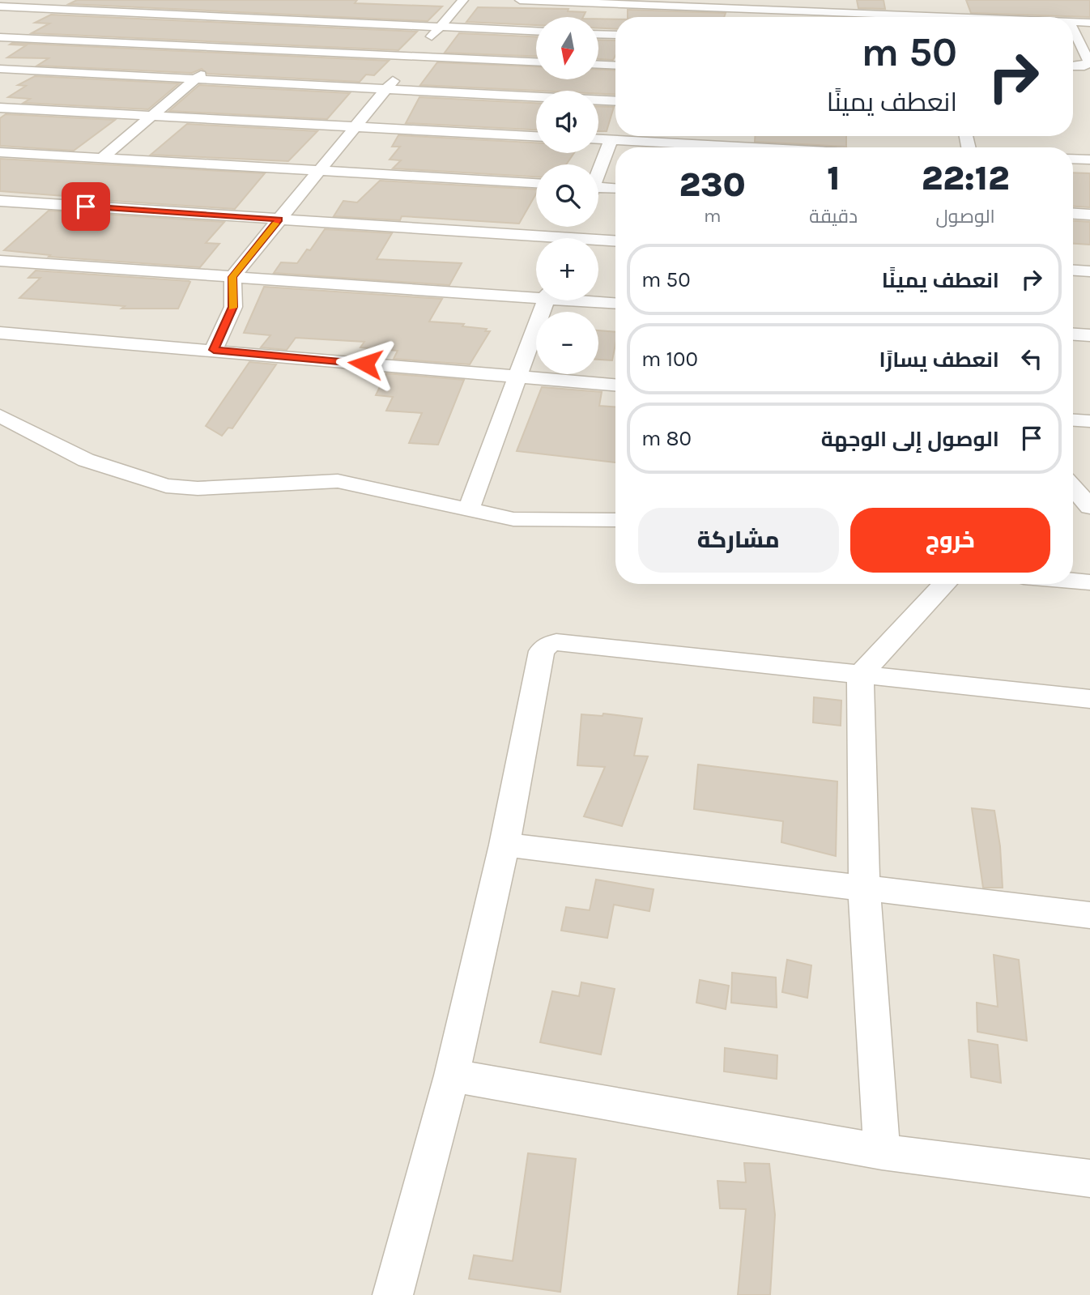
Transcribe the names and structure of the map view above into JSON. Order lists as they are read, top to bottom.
{
  "north": "bottom",
  "page": {
    "map_buttons": ["+", "−"],
    "turn": ["50 m", "انعطف يمينًا"],
    "eta": [
      "22:12",
      "الوصول",
      "1",
      "دقيقة",
      "230",
      "m"
    ],
    "list": [
      {
        "name": "انعطف يمينًا",
        "value": "50 m"
      },
      {
        "name": "انعطف يسارًا",
        "value": "100 m"
      },
      {
        "name": "الوصول إلى الوجهة",
        "value": "80 m"
      }
    ],
    "buttons": ["خروج", "مشاركة"]
  }
}
